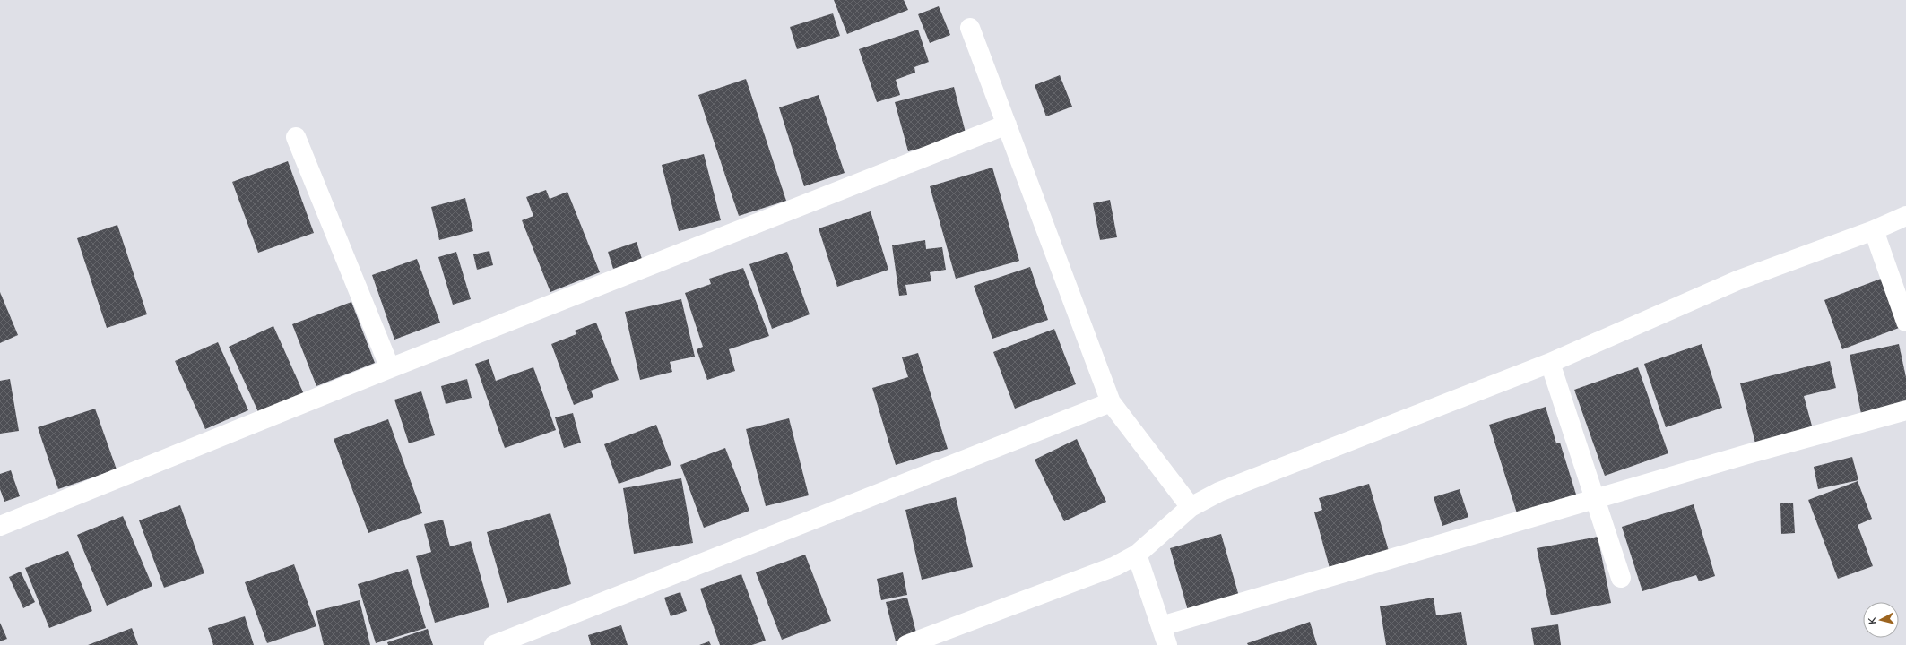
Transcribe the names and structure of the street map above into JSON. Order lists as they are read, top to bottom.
{
  "north": "left"
}
